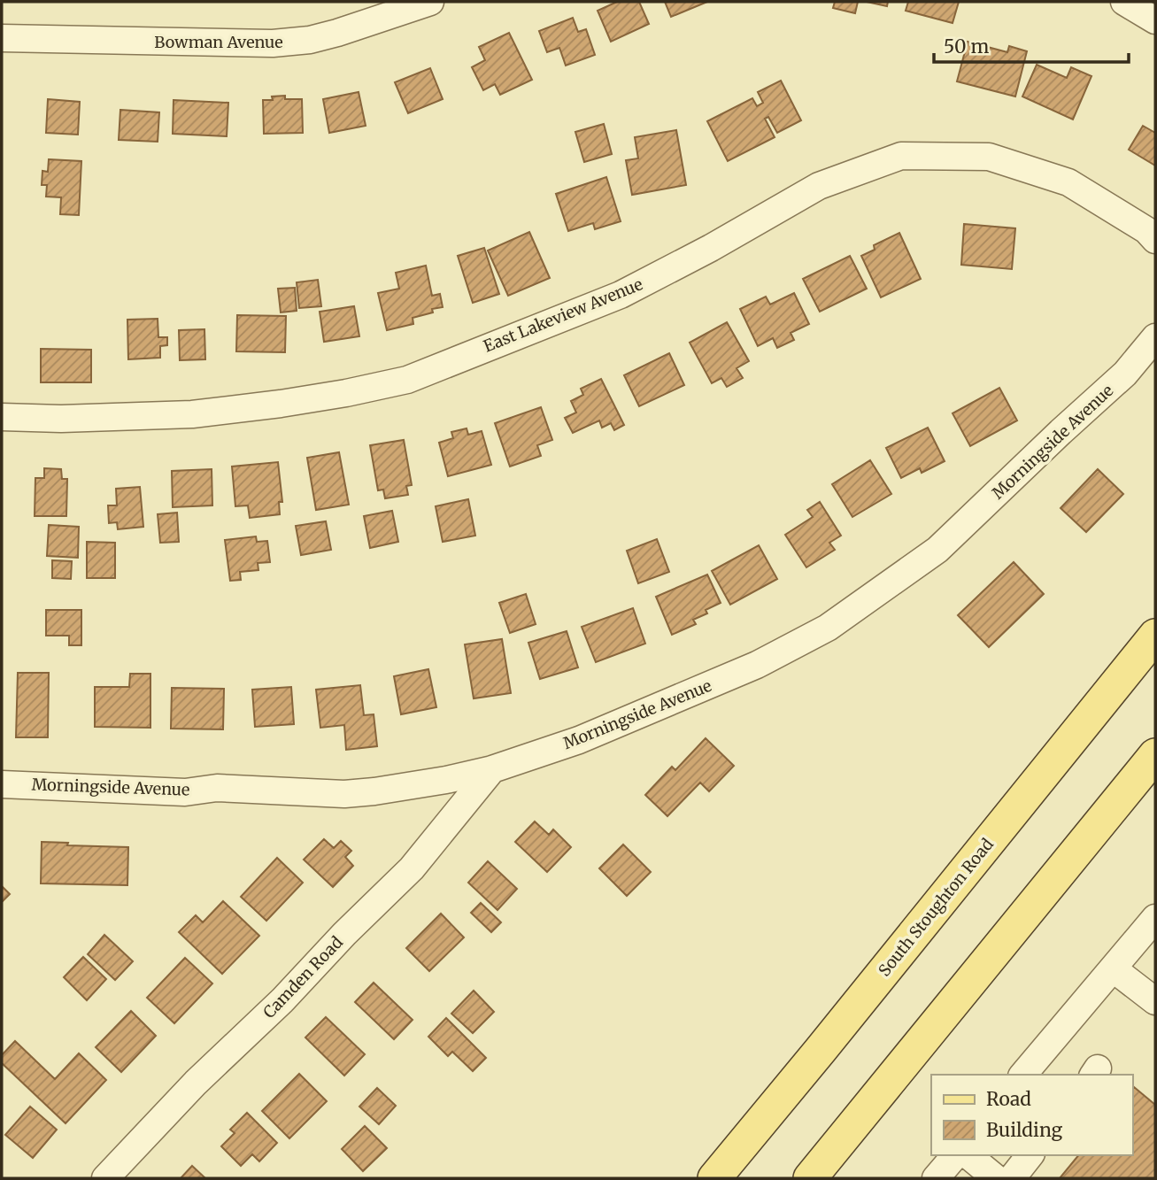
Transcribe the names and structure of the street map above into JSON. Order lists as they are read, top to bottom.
{
  "streets": {
    "main road": ["South Stoughton Road"],
    "street": [
      "Bowman Avenue",
      "East Lakeview Avenue",
      "Morningside Avenue",
      "Camden Road"
    ]
  },
  "crossings": [
    ["Morningside Avenue", "Camden Road"]
  ],
  "legend": ["Road", "Building"],
  "scale_bar": "50 m"
}
